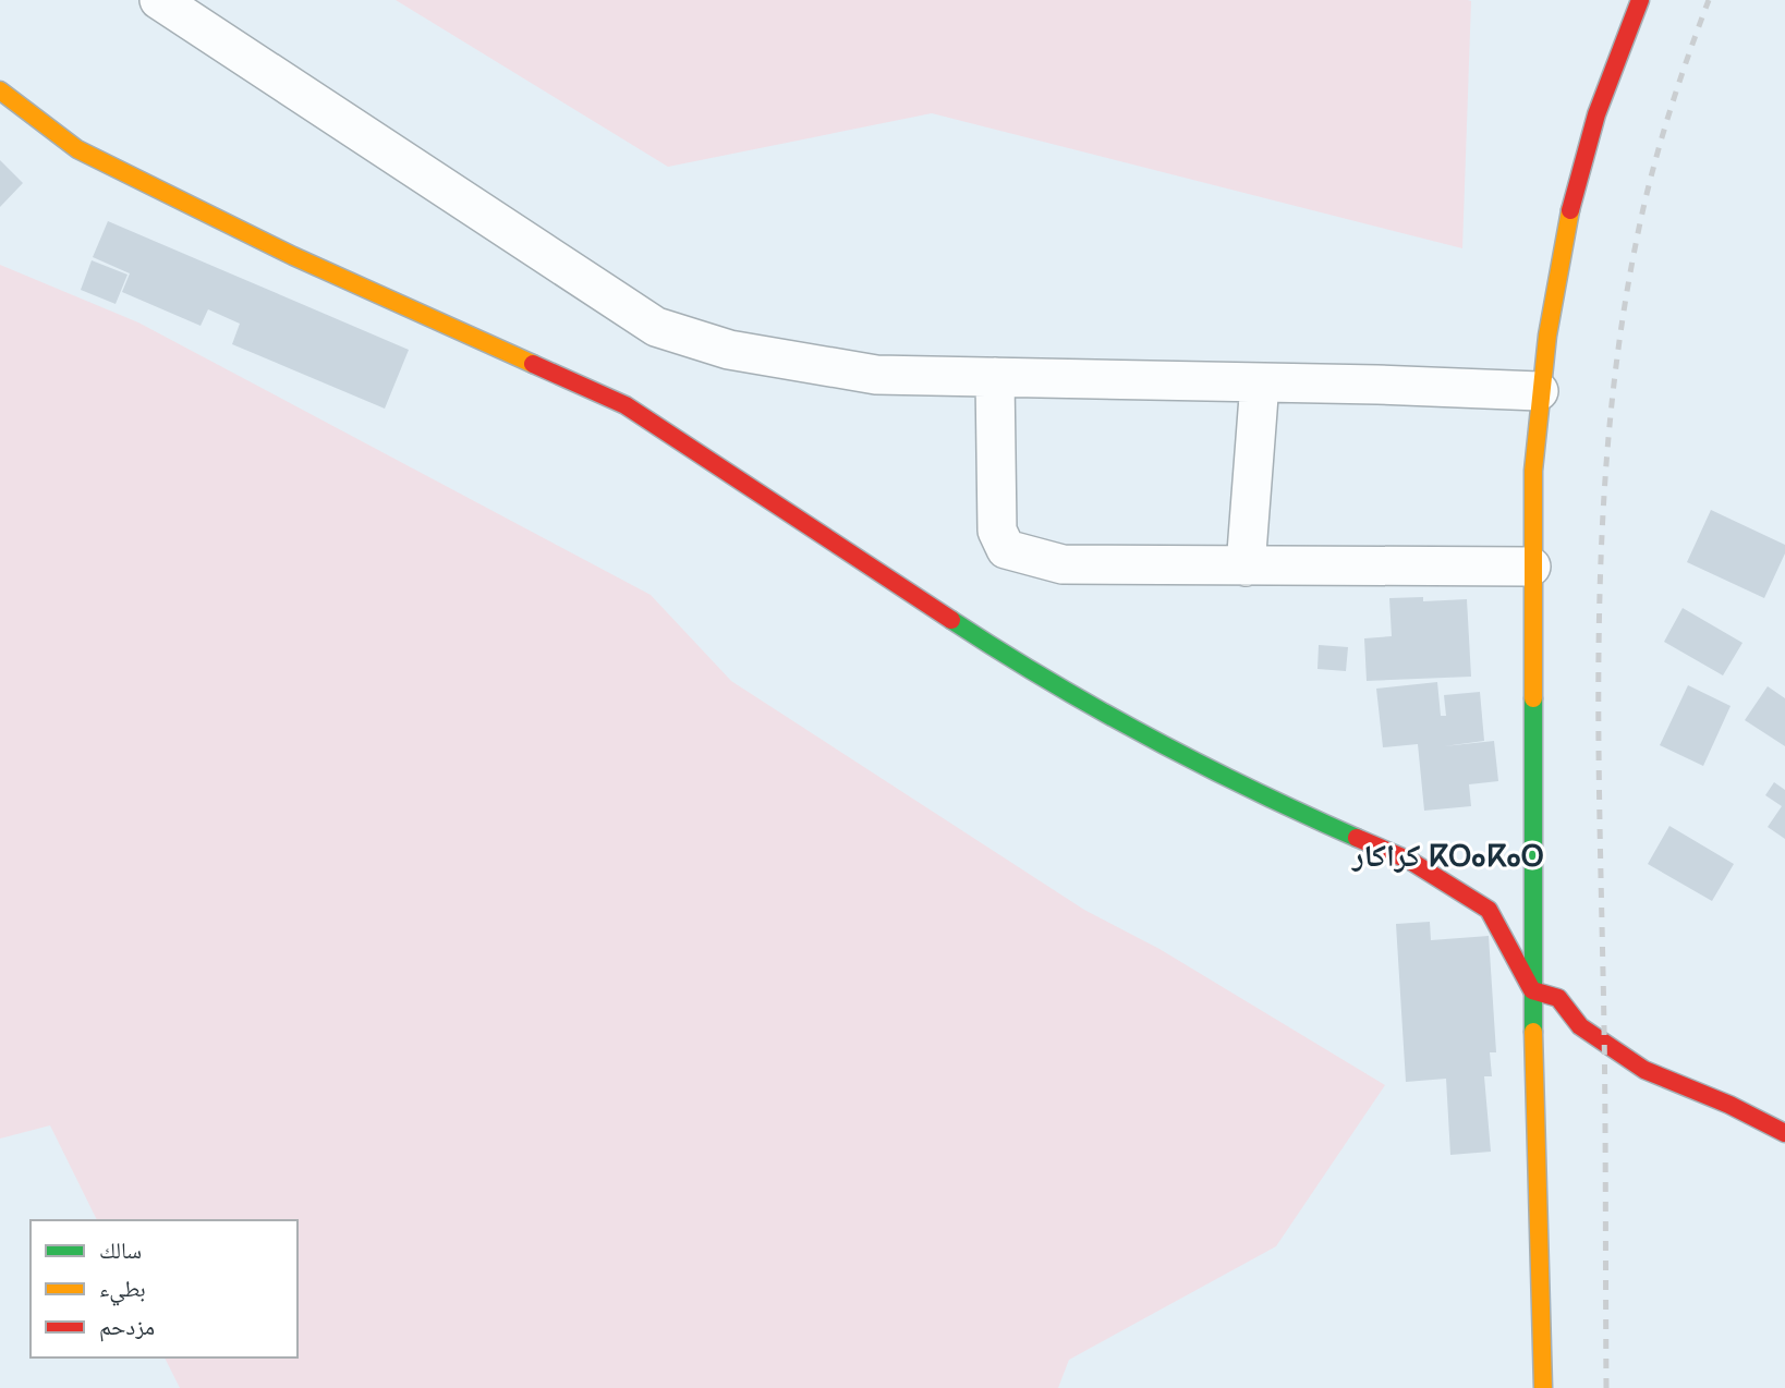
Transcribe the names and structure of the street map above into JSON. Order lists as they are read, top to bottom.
{
  "districts": ["كراكار ⴽⵔⴰⴽⴰⵔ"],
  "legend": ["سالك", "بطيء", "مزدحم"]
}
